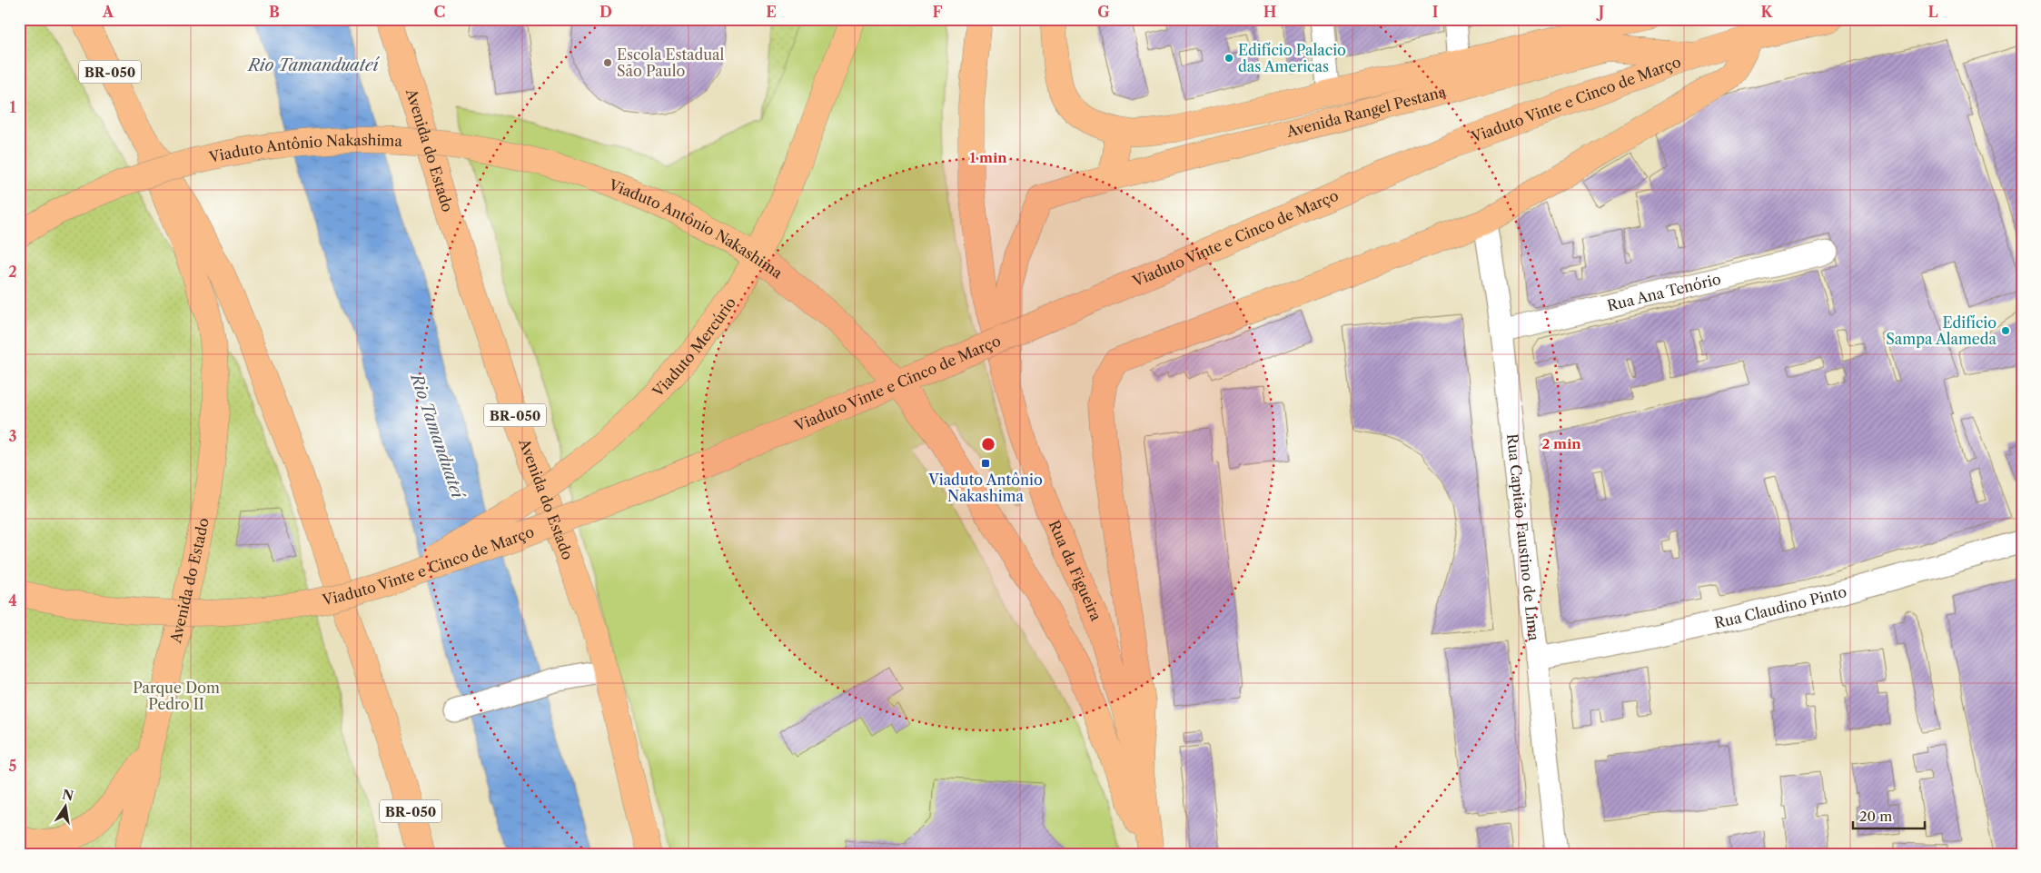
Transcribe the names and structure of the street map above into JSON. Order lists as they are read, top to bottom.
{
  "streets": {
    "main road": [
      "BR-050",
      "Viaduto Vinte e Cinco de Março",
      "Avenida Rangel Pestana",
      "Viaduto Antônio Nakashima",
      "Avenida do Estado",
      "Viaduto Mercúrio",
      "Rua da Figueira"
    ],
    "street": ["Rua Ana Tenório", "Rua Capitão Faustino de Lima", "Rua Claudino Pinto"]
  },
  "crossings": [
    ["Viaduto Vinte e Cinco de Março", "Avenida Rangel Pestana"],
    ["Viaduto Vinte e Cinco de Março", "Viaduto Mercúrio"],
    ["Avenida Rangel Pestana", "Rua da Figueira"],
    ["Viaduto Antônio Nakashima", "Rua da Figueira"],
    ["Rua Ana Tenório", "Rua Capitão Faustino de Lima"],
    ["Rua Capitão Faustino de Lima", "Rua Claudino Pinto"]
  ],
  "water": ["Rio Tamanduateí"],
  "parks": ["Parque Dom Pedro II"],
  "places": {
    "other": ["Edifício Palacio das Americas", "Escola Estadual São Paulo", "Edifício Sampa Alameda"],
    "transit": ["Viaduto Antônio Nakashima"]
  },
  "scale_bar": "20 m",
  "north": "top",
  "grid": {
    "columns": [
      "A",
      "B",
      "C",
      "D",
      "E",
      "F",
      "G",
      "H",
      "I",
      "J",
      "K",
      "L"
    ],
    "rows": [
      "1",
      "2",
      "3",
      "4",
      "5"
    ]
  },
  "rings": ["1 min", "2 min"]
}
